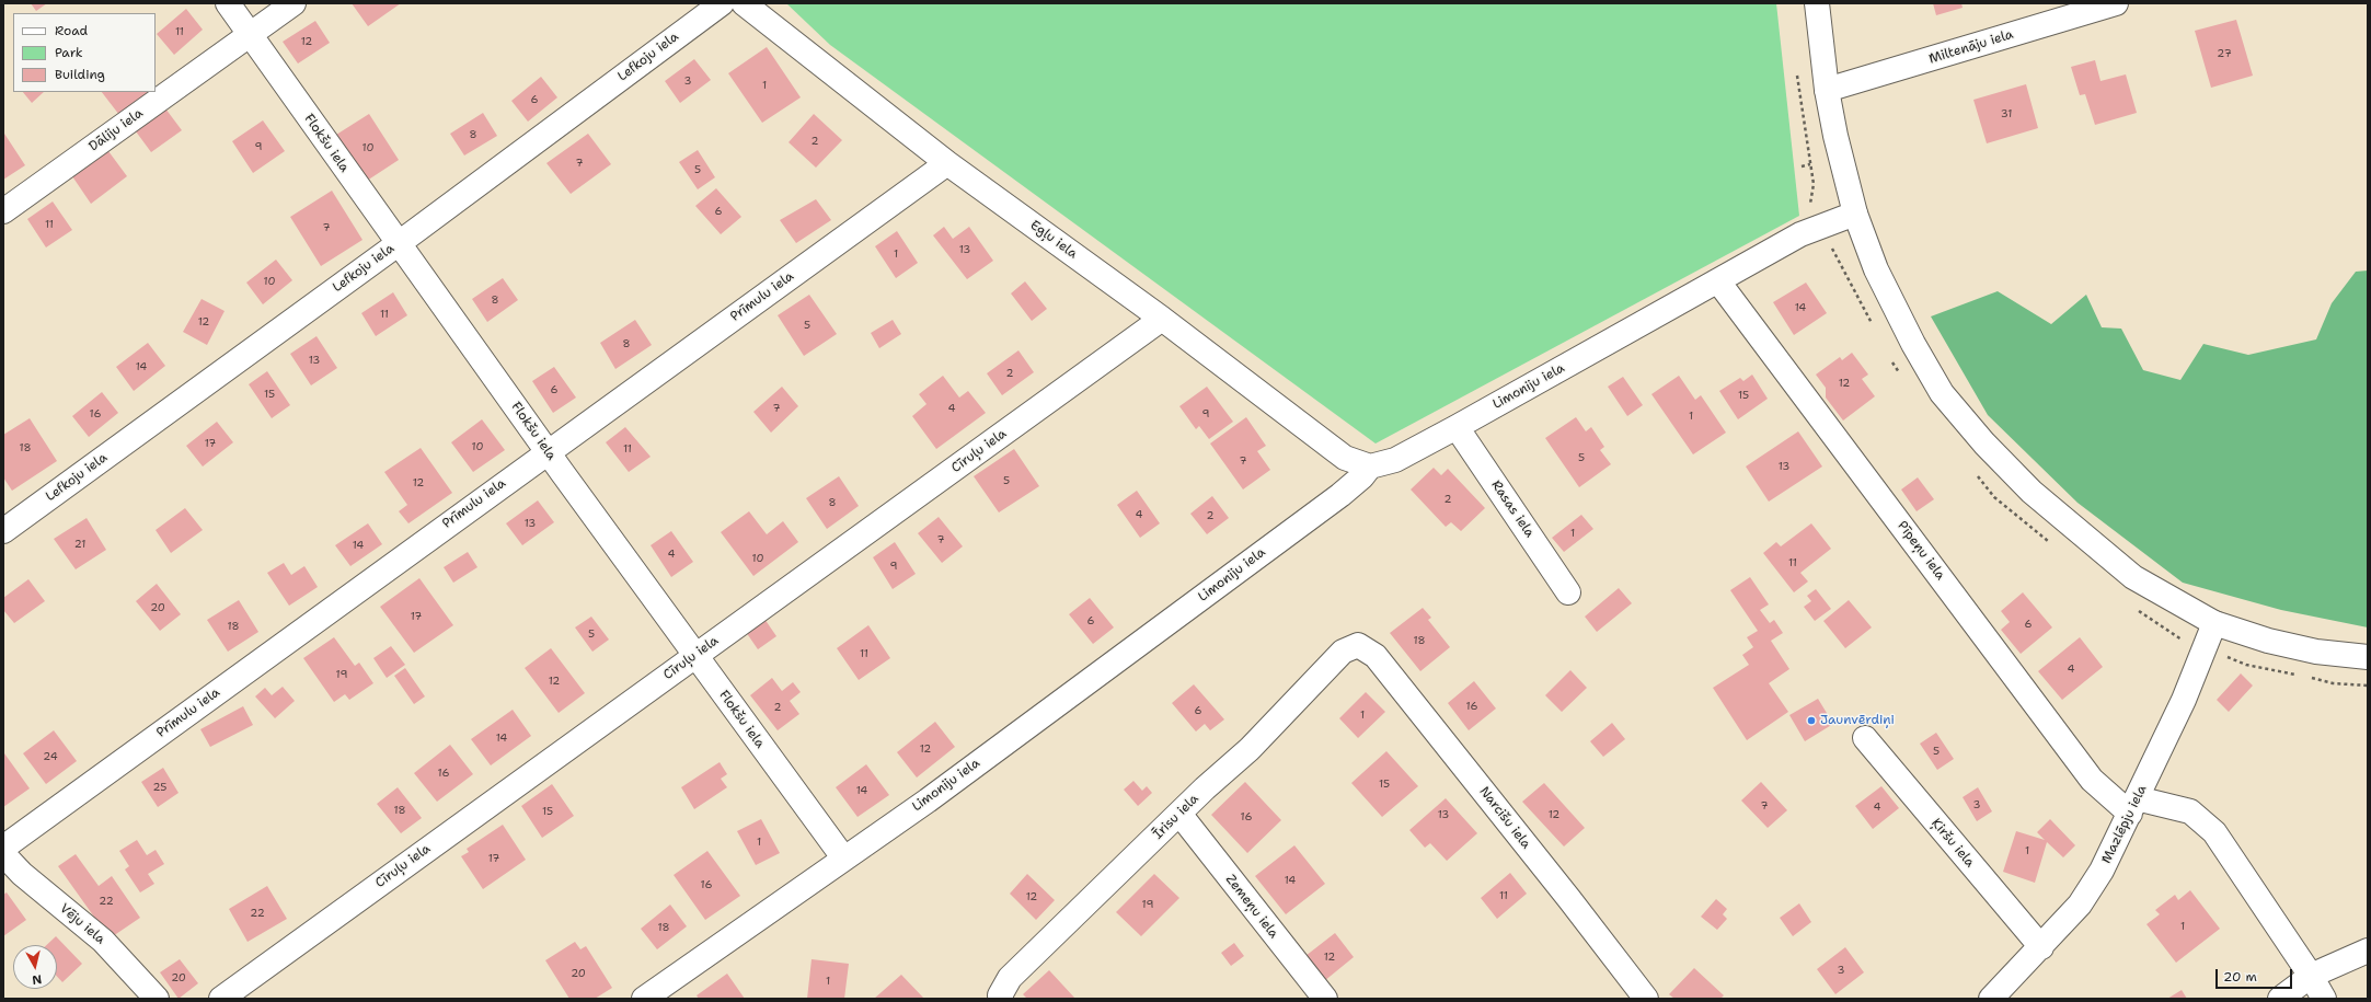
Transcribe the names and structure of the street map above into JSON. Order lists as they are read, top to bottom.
{
  "streets": {
    "street": [
      "Miltenāju iela",
      "Lefkoju iela",
      "Dāliju iela",
      "Flokšu iela",
      "Egļu iela",
      "Prīmulu iela",
      "Limoniju iela",
      "Cīruļu iela",
      "Rasas iela",
      "Pīpeņu iela",
      "Īrisu iela",
      "Narcišu iela",
      "Mazlēpju iela",
      "Ķiršu iela",
      "Zemeņu iela",
      "Vēju iela"
    ]
  },
  "crossings": [
    ["Lefkoju iela", "Flokšu iela"],
    ["Dāliju iela", "Flokšu iela"],
    ["Flokšu iela", "Prīmulu iela"],
    ["Flokšu iela", "Limoniju iela"],
    ["Flokšu iela", "Cīruļu iela"],
    ["Egļu iela", "Prīmulu iela"],
    ["Egļu iela", "Limoniju iela"],
    ["Egļu iela", "Cīruļu iela"],
    ["Limoniju iela", "Rasas iela"],
    ["Limoniju iela", "Pīpeņu iela"],
    ["Pīpeņu iela", "Mazlēpju iela"],
    ["Īrisu iela", "Narcišu iela"],
    ["Īrisu iela", "Zemeņu iela"],
    ["Mazlēpju iela", "Ķiršu iela"]
  ],
  "places": ["Jaunvērdiņi"],
  "house_numbers": [
    "11",
    "12",
    "27",
    "3",
    "1",
    "6",
    "31",
    "8",
    "2",
    "9",
    "10",
    "7",
    "5",
    "6",
    "11",
    "7",
    "13",
    "1",
    "10",
    "8",
    "14",
    "11",
    "12",
    "5",
    "8",
    "13",
    "14",
    "2",
    "12",
    "6",
    "15",
    "15",
    "7",
    "4",
    "16",
    "9",
    "1",
    "17",
    "10",
    "18",
    "11",
    "5",
    "7",
    "13",
    "5",
    "12",
    "2",
    "8",
    "4",
    "2",
    "13",
    "1",
    "7",
    "21",
    "14",
    "4",
    "10",
    "11",
    "9",
    "20",
    "17",
    "6",
    "6",
    "18",
    "5",
    "18",
    "11",
    "4",
    "19",
    "12",
    "16",
    "2",
    "6",
    "1",
    "14",
    "12",
    "5",
    "24",
    "16",
    "15",
    "25",
    "14",
    "3",
    "7",
    "4",
    "18",
    "15",
    "13",
    "12",
    "16",
    "1",
    "1",
    "17",
    "14",
    "16",
    "11",
    "12",
    "22",
    "19",
    "22",
    "1",
    "18",
    "12",
    "3",
    "20",
    "20",
    "1"
  ],
  "legend": ["Road", "Park", "Building"],
  "scale_bar": "20 m",
  "north": "bottom"
}
